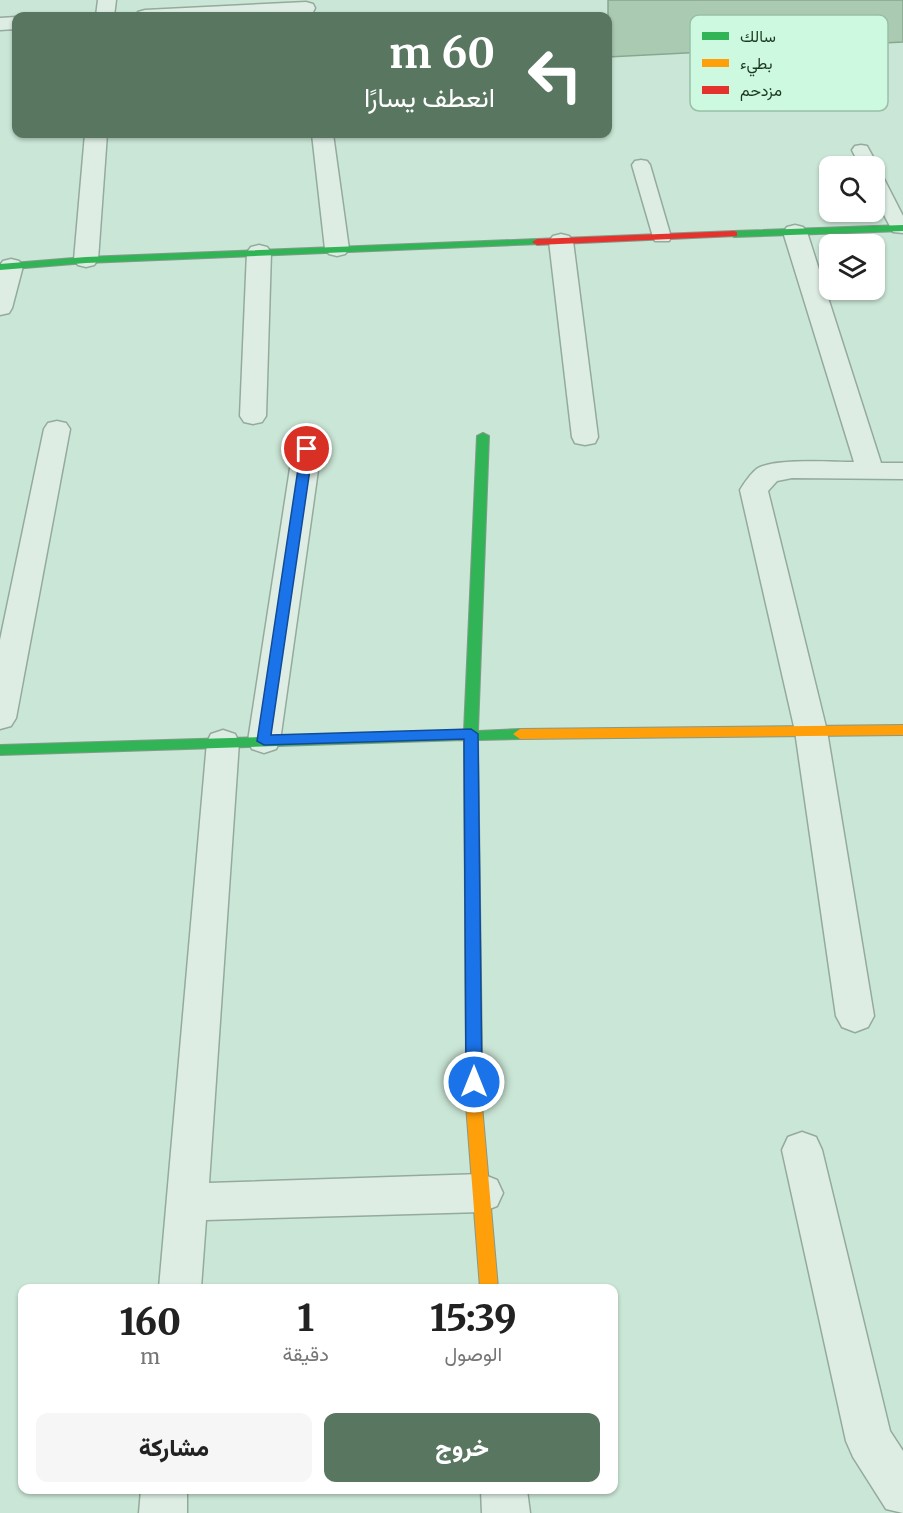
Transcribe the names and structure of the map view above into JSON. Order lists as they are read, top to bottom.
{
  "legend": ["سالك", "بطيء", "مزدحم"],
  "page": {
    "turn": ["60 m", "انعطف يسارًا"],
    "eta": [
      "15:39",
      "الوصول",
      "1",
      "دقيقة",
      "160",
      "m"
    ],
    "buttons": ["خروج", "مشاركة"]
  }
}
